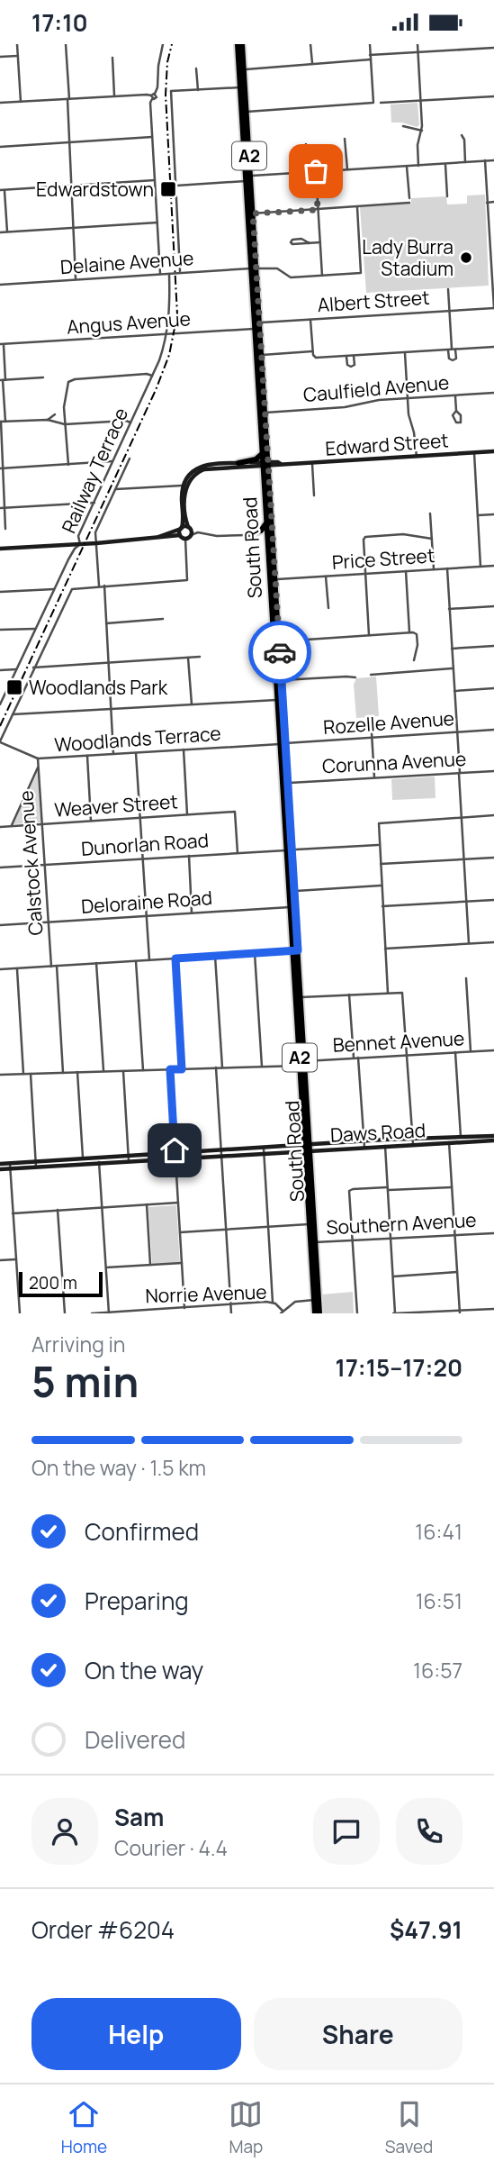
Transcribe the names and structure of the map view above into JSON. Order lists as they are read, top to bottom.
{
  "streets": {
    "highway": ["A2", "South Road"],
    "main road": ["Edward Street", "Daws Road"],
    "street": [
      "Delaine Avenue",
      "Albert Street",
      "Angus Avenue",
      "Caulfield Avenue",
      "Railway Terrace",
      "Price Street",
      "Rozelle Avenue",
      "Woodlands Terrace",
      "Corunna Avenue",
      "Weaver Street",
      "Dunorlan Road",
      "Calstock Avenue",
      "Deloraine Road",
      "Bennet Avenue",
      "Southern Avenue",
      "Norrie Avenue"
    ]
  },
  "crossings": [
    ["Delaine Avenue", "Railway Terrace"],
    ["Delaine Avenue", "South Road"],
    ["Albert Street", "Angus Avenue"],
    ["Albert Street", "South Road"],
    ["Angus Avenue", "Railway Terrace"],
    ["Angus Avenue", "South Road"],
    ["Caulfield Avenue", "South Road"],
    ["Edward Street", "South Road"],
    ["South Road", "Price Street"],
    ["South Road", "Rozelle Avenue"],
    ["South Road", "Woodlands Terrace"],
    ["South Road", "Corunna Avenue"],
    ["South Road", "Dunorlan Road"],
    ["South Road", "Deloraine Road"],
    ["South Road", "Bennet Avenue"],
    ["South Road", "Daws Road"],
    ["South Road", "Southern Avenue"],
    ["Rozelle Avenue", "Woodlands Terrace"],
    ["Woodlands Terrace", "Calstock Avenue"],
    ["Weaver Street", "Dunorlan Road"],
    ["Weaver Street", "Calstock Avenue"],
    ["Dunorlan Road", "Calstock Avenue"],
    ["Calstock Avenue", "Deloraine Road"]
  ],
  "places": {
    "transit": ["Edwardstown", "Woodlands Park"],
    "other": ["Lady Burra Stadium"]
  },
  "scale_bar": "200 m",
  "page": {
    "status": "17:10",
    "scale": "200 m",
    "heading": ["5 min", "Arriving in", "17:15–17:20"],
    "panel": [
      "Sam",
      "Courier · 4.4",
      "Order #6204",
      "$47.91"
    ],
    "bar": "On the way · 1.5 km",
    "list": [
      ["Confirmed", "16:41"],
      ["Preparing", "16:51"],
      ["On the way", "16:57"],
      "Delivered"
    ],
    "buttons": ["Help", "Share"],
    "tabs": ["Home", "Map", "Saved"]
  }
}
